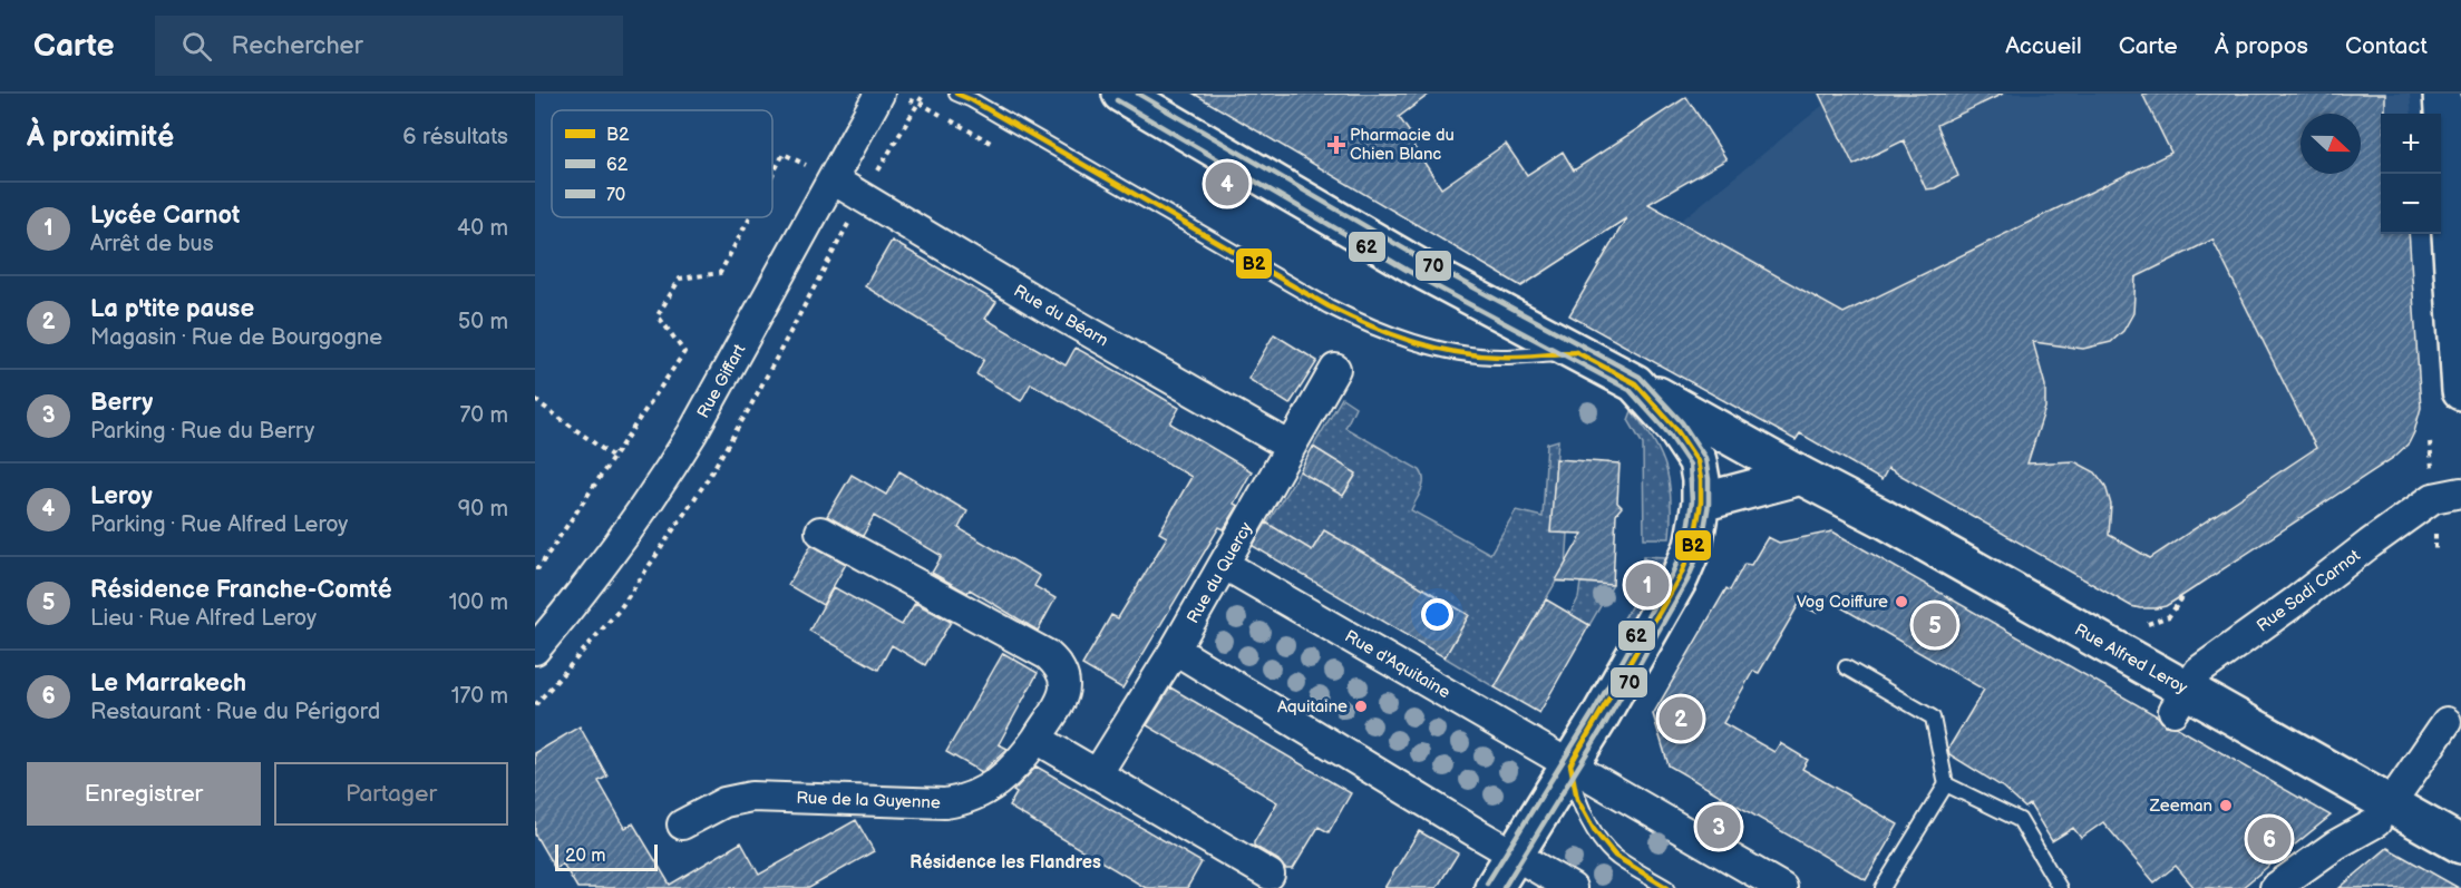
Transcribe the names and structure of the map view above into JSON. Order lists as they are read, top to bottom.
{
  "streets": {
    "main road": ["Rue Alfred Leroy"],
    "street": [
      "Rue du Béarn",
      "Rue Giffart",
      "Rue du Quercy",
      "Rue Sadi Carnot",
      "Rue d'Aquitaine",
      "Rue de la Guyenne"
    ]
  },
  "crossings": [
    ["Rue du Béarn", "Rue Giffart"],
    ["Rue du Béarn", "Rue du Quercy"],
    ["Rue du Quercy", "Rue d'Aquitaine"],
    ["Rue Sadi Carnot", "Rue Alfred Leroy"],
    ["Rue Alfred Leroy", "Rue d'Aquitaine"]
  ],
  "districts": ["Résidence les Flandres"],
  "places": {
    "health": ["Pharmacie du Chien Blanc"],
    "other": ["Vog Coiffure", "Aquitaine", "Zeeman"]
  },
  "lines": ["transit line B2", "transit line 70", "transit line 62"],
  "legend": ["B2", "62", "70"],
  "scale_bar": "20 m",
  "north": "right",
  "page": {
    "header": "Carte",
    "search": "Rechercher",
    "nav": [
      "Accueil",
      "Carte",
      "À propos",
      "Contact"
    ],
    "heading": ["À proximité", "6 résultats"],
    "map_buttons": ["+", "−"],
    "pins": [
      "4",
      "1",
      "5",
      "2",
      "3",
      "6"
    ],
    "list": [
      {
        "mark": "1",
        "name": "Lycée Carnot",
        "note": "Arrêt de bus",
        "value": "40 m"
      },
      {
        "mark": "2",
        "name": "La p'tite pause",
        "note": "Magasin · Rue de Bourgogne",
        "value": "50 m"
      },
      {
        "mark": "3",
        "name": "Berry",
        "note": "Parking · Rue du Berry",
        "value": "70 m"
      },
      {
        "mark": "4",
        "name": "Leroy",
        "note": "Parking · Rue Alfred Leroy",
        "value": "90 m"
      },
      {
        "mark": "5",
        "name": "Résidence Franche-Comté",
        "note": "Lieu · Rue Alfred Leroy",
        "value": "100 m"
      },
      {
        "mark": "6",
        "name": "Le Marrakech",
        "note": "Restaurant · Rue du Périgord",
        "value": "170 m"
      }
    ],
    "buttons": ["Enregistrer", "Partager"],
    "scale": "20 m"
  }
}
